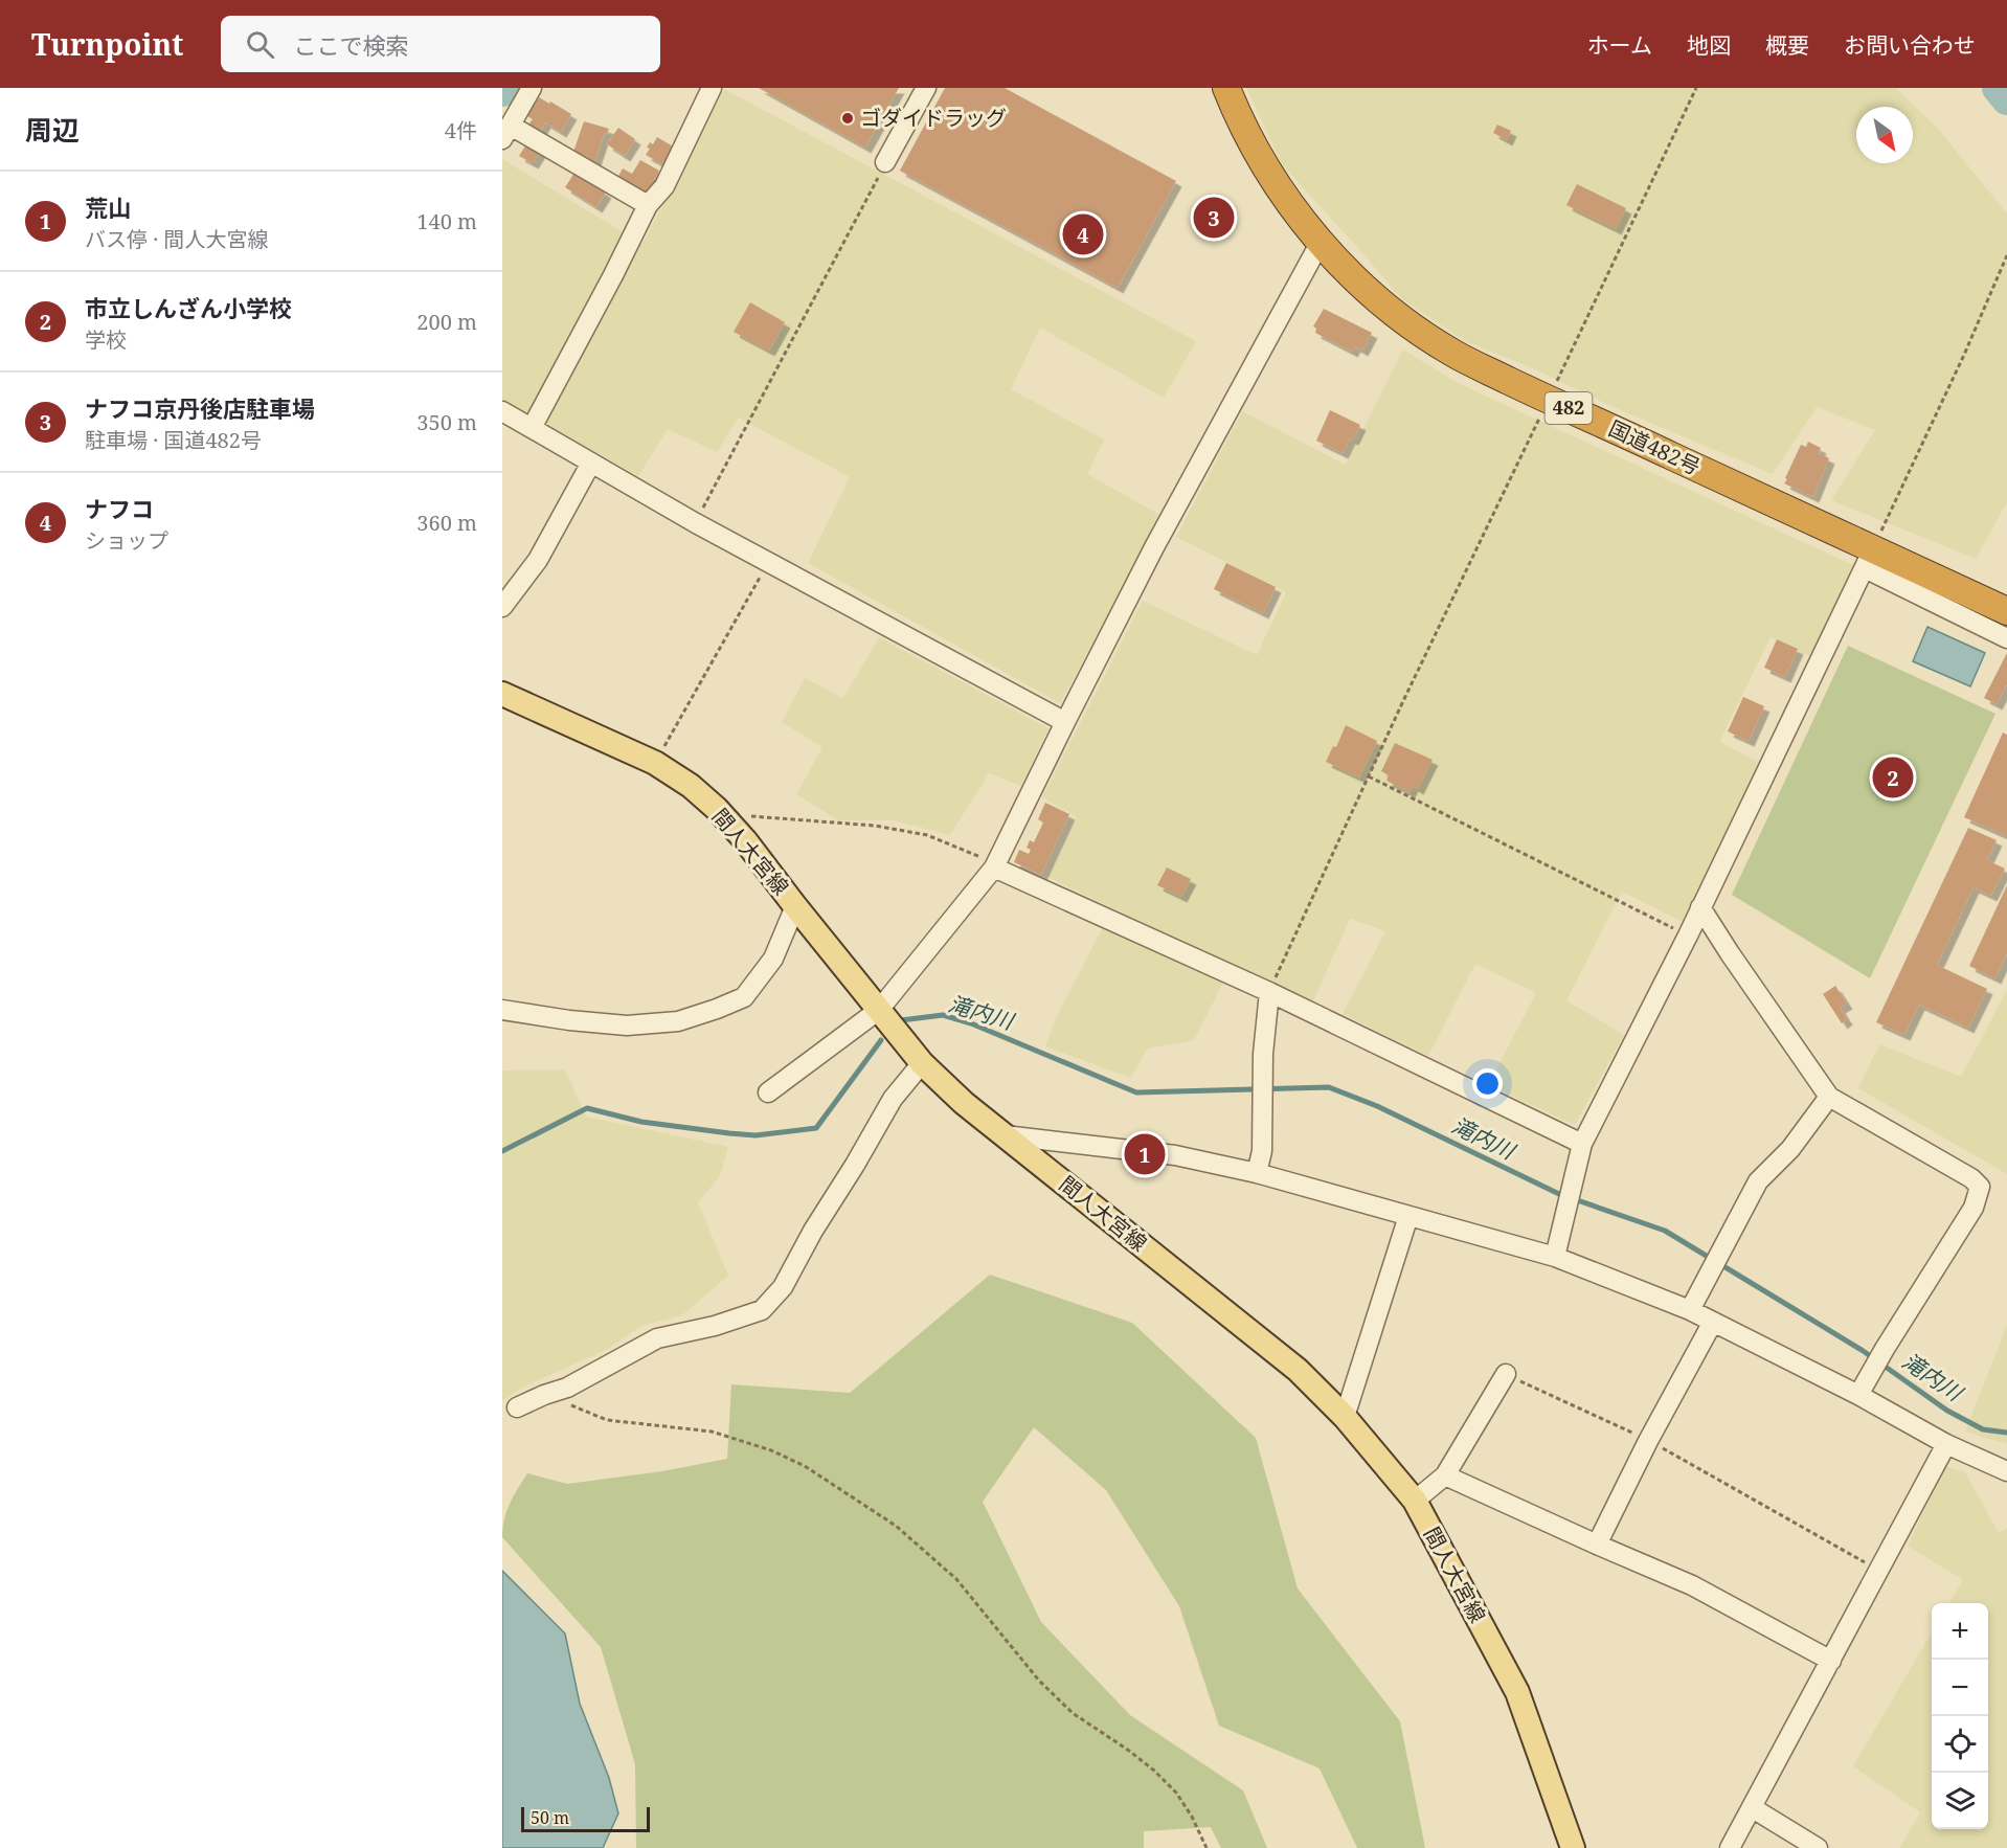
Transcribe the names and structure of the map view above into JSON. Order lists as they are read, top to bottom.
{
  "streets": {
    "highway": ["482", "国道482号"],
    "main road": ["間人大宮線"]
  },
  "water": ["滝内川"],
  "places": ["ゴダイドラッグ"],
  "scale_bar": "50 m",
  "north": "bottom right",
  "page": {
    "header": "Turnpoint",
    "search": "ここで検索",
    "nav": [
      "ホーム",
      "地図",
      "概要",
      "お問い合わせ"
    ],
    "heading": ["周辺", "4件"],
    "list": [
      {
        "mark": "1",
        "name": "荒山",
        "note": "バス停 · 間人大宮線",
        "value": "140 m"
      },
      {
        "mark": "2",
        "name": "市立しんざん小学校",
        "note": "学校",
        "value": "200 m"
      },
      {
        "mark": "3",
        "name": "ナフコ京丹後店駐車場",
        "note": "駐車場 · 国道482号",
        "value": "350 m"
      },
      {
        "mark": "4",
        "name": "ナフコ",
        "note": "ショップ",
        "value": "360 m"
      }
    ],
    "pins": [
      "3",
      "4",
      "2",
      "1"
    ],
    "map_buttons": ["+", "−"],
    "scale": "50 m"
  }
}
